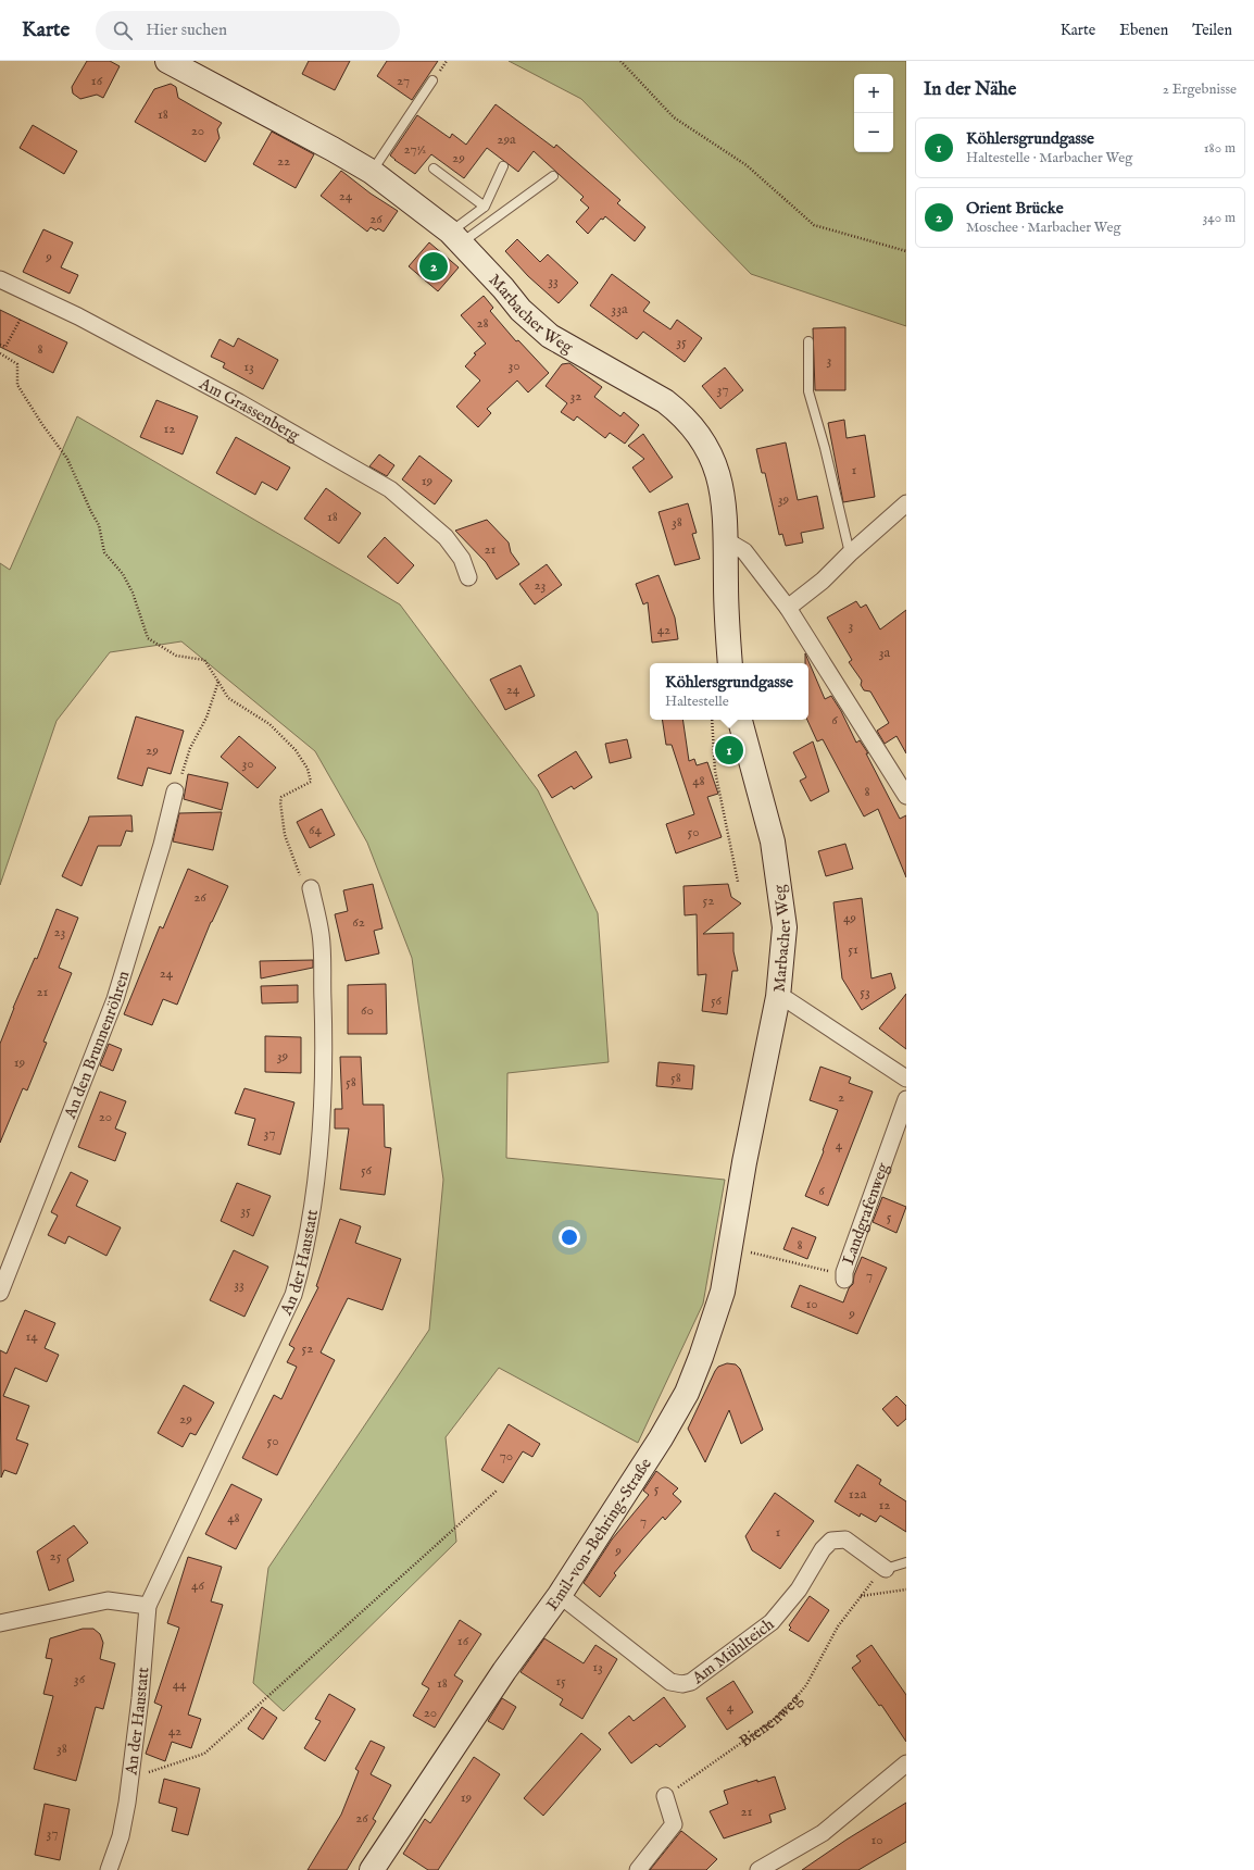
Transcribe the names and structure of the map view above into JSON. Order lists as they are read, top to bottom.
{
  "streets": {
    "main road": ["Marbacher Weg", "Emil-von-Behring-Straße"],
    "street": [
      "Am Grassenberg",
      "An den Brunnenröhren",
      "Landgrafenweg",
      "An der Haustatt",
      "Am Mühlteich"
    ],
    "path": ["Bienenweg"]
  },
  "crossings": [
    ["Marbacher Weg", "Emil-von-Behring-Straße"],
    ["Emil-von-Behring-Straße", "Am Mühlteich"],
    ["Am Mühlteich", "Bienenweg"]
  ],
  "house_numbers": [
    "16",
    "27",
    "18",
    "20",
    "29a",
    "27½",
    "29",
    "22",
    "24",
    "26",
    "9",
    "33",
    "33a",
    "28",
    "35",
    "8",
    "3",
    "30",
    "13",
    "37",
    "32",
    "12",
    "1",
    "19",
    "39",
    "18",
    "38",
    "21",
    "23",
    "3",
    "42",
    "3a",
    "24",
    "6",
    "29",
    "30",
    "48",
    "8",
    "64",
    "50",
    "26",
    "52",
    "49",
    "62",
    "23",
    "51",
    "24",
    "21",
    "53",
    "56",
    "60",
    "39",
    "19",
    "58",
    "58",
    "2",
    "20",
    "37",
    "4",
    "56",
    "6",
    "35",
    "5",
    "8",
    "7",
    "33",
    "10",
    "9",
    "14",
    "52",
    "29",
    "50",
    "70",
    "5",
    "12a",
    "12",
    "48",
    "7",
    "1",
    "9",
    "25",
    "46",
    "16",
    "13",
    "36",
    "15",
    "18",
    "44",
    "4",
    "20",
    "42",
    "38",
    "19",
    "21",
    "26",
    "37",
    "10"
  ],
  "page": {
    "header": "Karte",
    "search": "Hier suchen",
    "nav": ["Karte", "Ebenen", "Teilen"],
    "heading": ["In der Nähe", "2 Ergebnisse"],
    "map_buttons": ["+", "−"],
    "list": [
      {
        "mark": "1",
        "name": "Köhlersgrundgasse",
        "note": "Haltestelle · Marbacher Weg",
        "value": "180 m"
      },
      {
        "mark": "2",
        "name": "Orient Brücke",
        "note": "Moschee · Marbacher Weg",
        "value": "340 m"
      }
    ],
    "pins": ["2", "1"],
    "popup": ["Köhlersgrundgasse", "Haltestelle"]
  }
}
